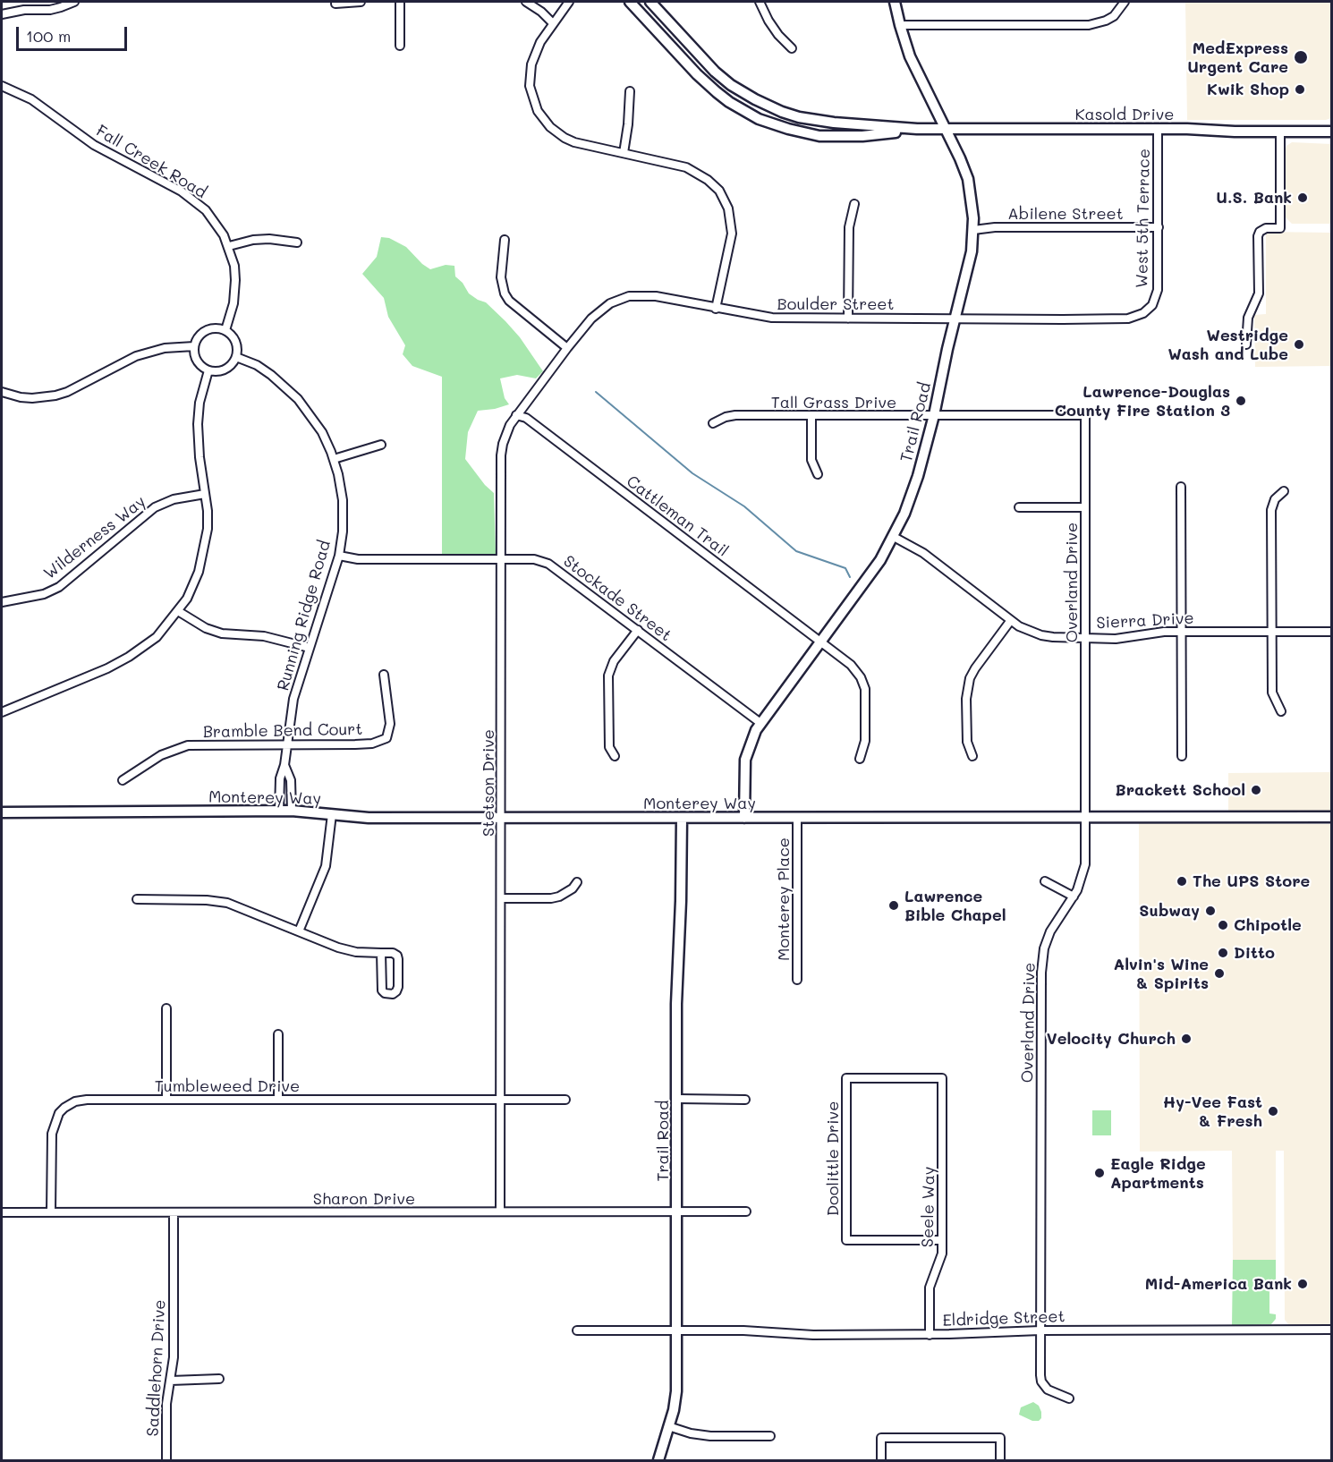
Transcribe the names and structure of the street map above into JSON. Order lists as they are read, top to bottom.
{
  "streets": {
    "street": [
      "Kasold Drive",
      "Fall Creek Road",
      "Abilene Street",
      "West 5th Terrace",
      "Boulder Street",
      "Tall Grass Drive",
      "Trail Road",
      "Cattleman Trail",
      "Wilderness Way",
      "Overland Drive",
      "Stockade Street",
      "Running Ridge Road",
      "Sierra Drive",
      "Bramble Bend Court",
      "Stetson Drive",
      "Monterey Way",
      "Monterey Place",
      "Tumbleweed Drive",
      "Doolittle Drive",
      "Sharon Drive",
      "Seele Way",
      "Eldridge Street",
      "Saddlehorn Drive"
    ]
  },
  "crossings": [
    ["Kasold Drive", "West 5th Terrace"],
    ["Kasold Drive", "Trail Road"],
    ["Fall Creek Road", "Running Ridge Road"],
    ["Abilene Street", "West 5th Terrace"],
    ["Abilene Street", "Trail Road"],
    ["West 5th Terrace", "Boulder Street"],
    ["Boulder Street", "Trail Road"],
    ["Boulder Street", "Stetson Drive"],
    ["Tall Grass Drive", "Trail Road"],
    ["Tall Grass Drive", "Overland Drive"],
    ["Trail Road", "Cattleman Trail"],
    ["Trail Road", "Stockade Street"],
    ["Trail Road", "Sierra Drive"],
    ["Trail Road", "Monterey Way"],
    ["Trail Road", "Sharon Drive"],
    ["Trail Road", "Eldridge Street"],
    ["Cattleman Trail", "Stetson Drive"],
    ["Overland Drive", "Sierra Drive"],
    ["Overland Drive", "Monterey Way"],
    ["Overland Drive", "Eldridge Street"],
    ["Stockade Street", "Running Ridge Road"],
    ["Stockade Street", "Stetson Drive"],
    ["Running Ridge Road", "Bramble Bend Court"],
    ["Running Ridge Road", "Monterey Way"],
    ["Stetson Drive", "Monterey Way"],
    ["Stetson Drive", "Tumbleweed Drive"],
    ["Stetson Drive", "Sharon Drive"],
    ["Monterey Way", "Monterey Place"],
    ["Tumbleweed Drive", "Sharon Drive"],
    ["Doolittle Drive", "Seele Way"],
    ["Sharon Drive", "Saddlehorn Drive"],
    ["Seele Way", "Eldridge Street"]
  ],
  "places": [
    "MedExpress Urgent Care",
    "Kwik Shop",
    "U.S. Bank",
    "Westridge Wash and Lube",
    "Lawrence-Douglas County Fire Station 3",
    "Brackett School",
    "The UPS Store",
    "Lawrence Bible Chapel",
    "Subway",
    "Chipotle",
    "Ditto",
    "Alvin's Wine & Spirits",
    "Velocity Church",
    "Hy-Vee Fast & Fresh",
    "Eagle Ridge Apartments",
    "Mid-America Bank"
  ],
  "scale_bar": "100 m"
}
